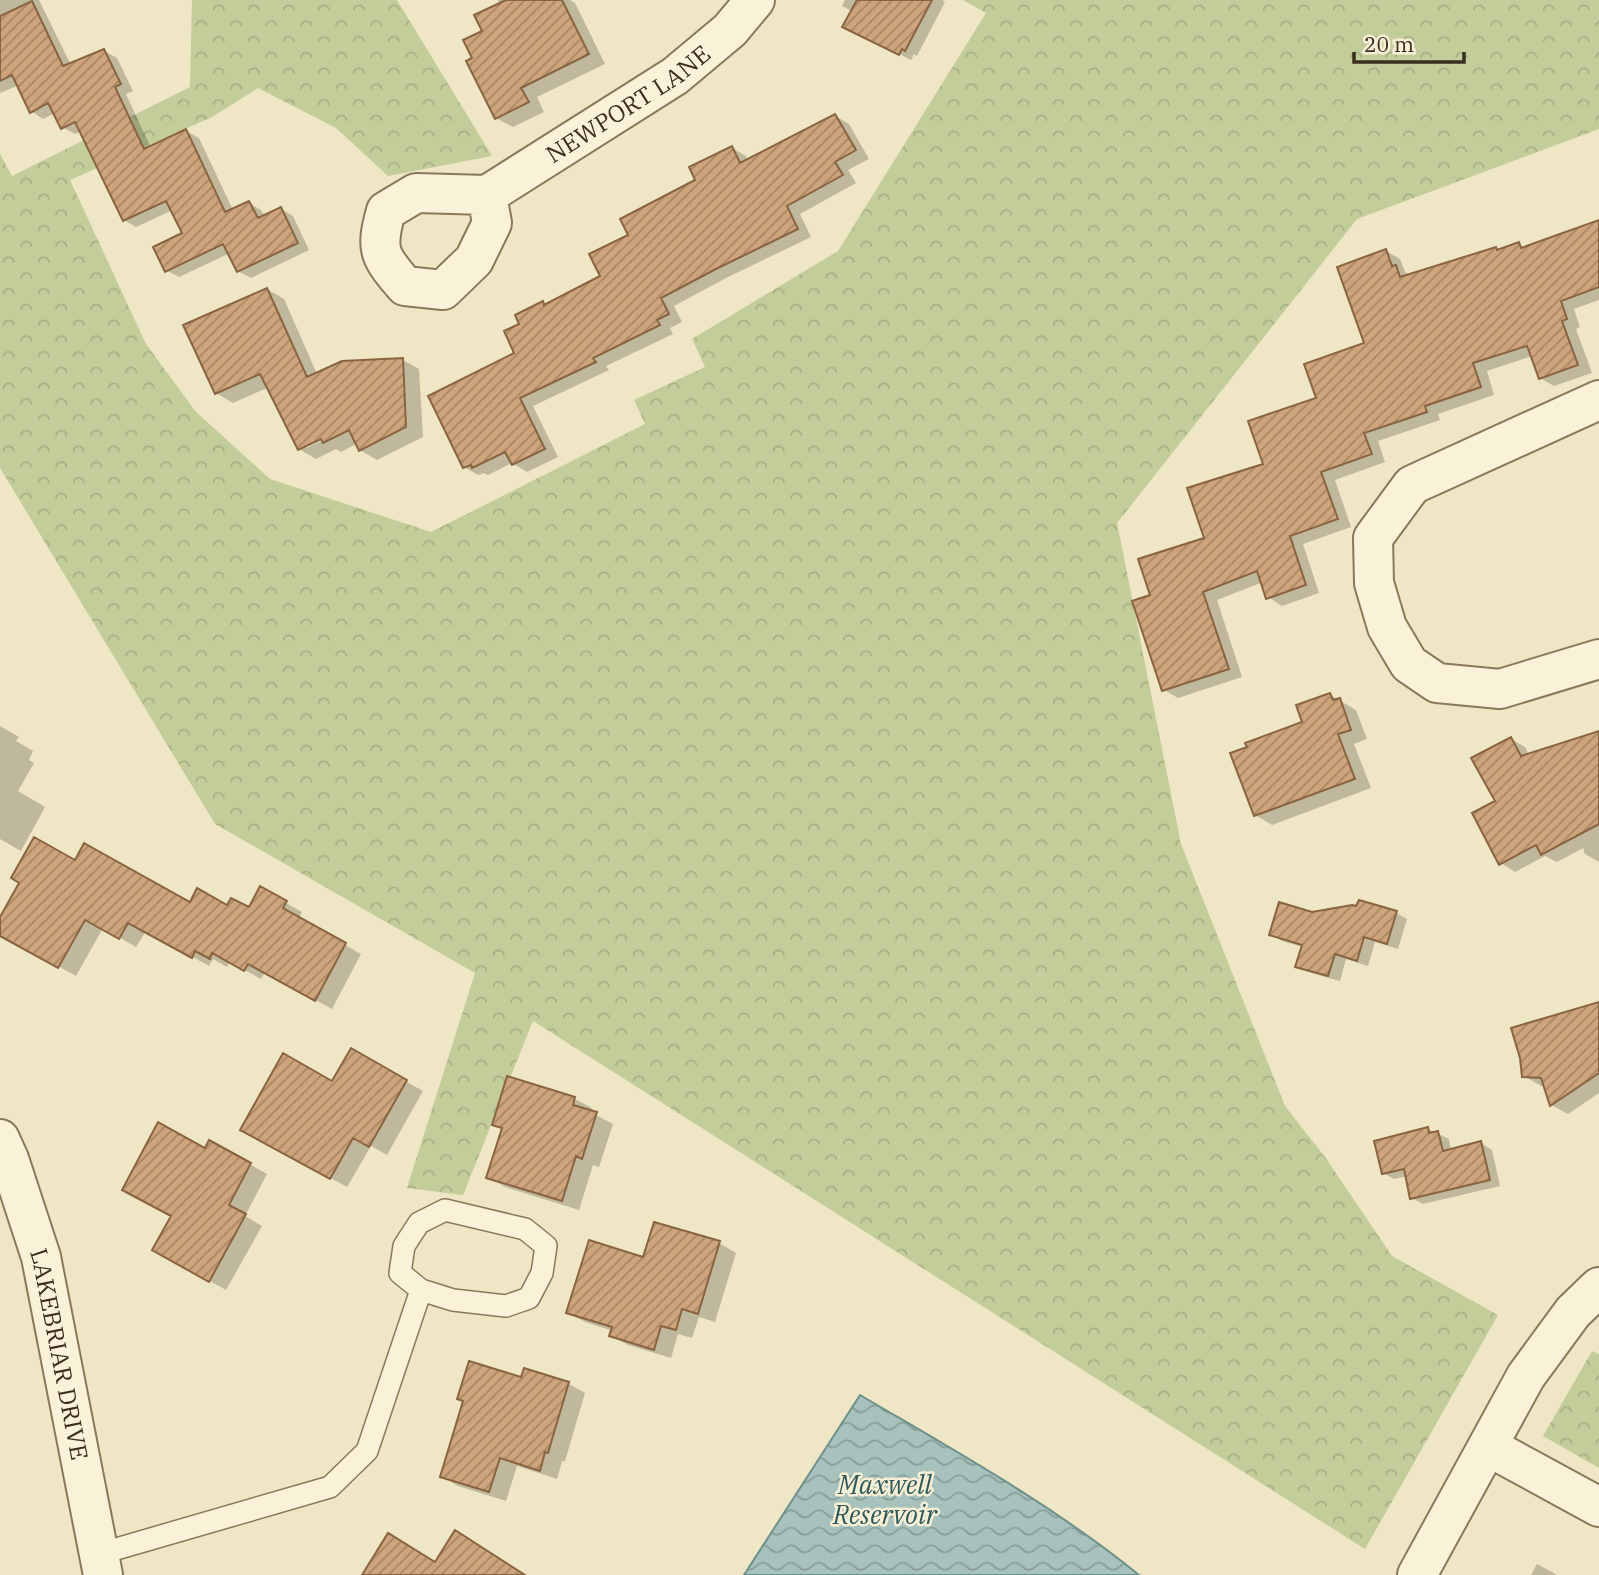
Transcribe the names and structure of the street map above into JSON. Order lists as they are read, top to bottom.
{
  "streets": {
    "street": ["NEWPORT LANE", "LAKEBRIAR DRIVE"]
  },
  "water": ["Maxwell Reservoir"],
  "scale_bar": "20 m"
}
